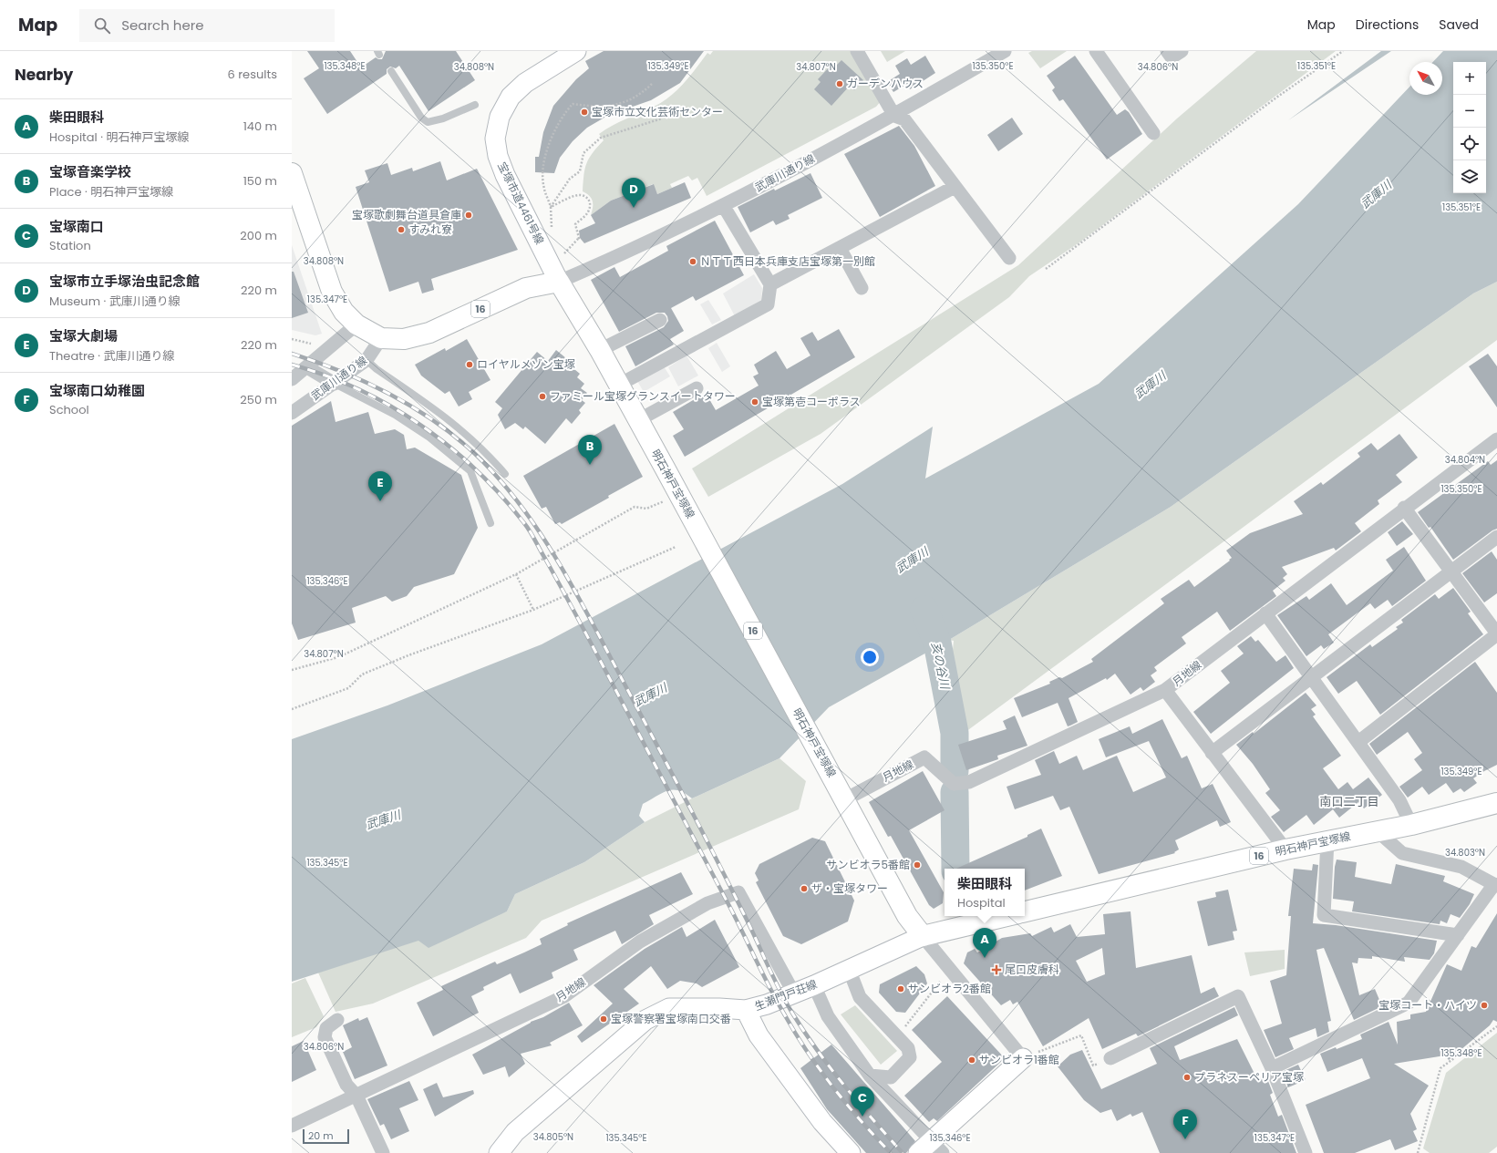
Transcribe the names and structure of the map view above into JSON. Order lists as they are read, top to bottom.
{
  "streets": {
    "main road": ["16", "明石神戸宝塚線"],
    "street": [
      "武庫川通り線",
      "宝塚市道4461号線",
      "月地線",
      "生瀬門戸荘線"
    ]
  },
  "crossings": [
    ["武庫川通り線", "宝塚市道4461号線"],
    ["武庫川通り線", "16"],
    ["武庫川通り線", "明石神戸宝塚線"],
    ["宝塚市道4461号線", "16"],
    ["宝塚市道4461号線", "明石神戸宝塚線"],
    ["16", "明石神戸宝塚線"],
    ["明石神戸宝塚線", "月地線"],
    ["明石神戸宝塚線", "生瀬門戸荘線"],
    ["月地線", "生瀬門戸荘線"]
  ],
  "districts": ["南口二丁目"],
  "water": ["武庫川", "亥の谷川"],
  "places": {
    "other": [
      "ガーデンハウス",
      "宝塚市立文化芸術センター",
      "宝塚歌劇舞台道具倉庫",
      "すみれ寮",
      "ＮＴＴ西日本兵庫支店宝塚第一別館",
      "ロイヤルメゾン宝塚",
      "ファミール宝塚グランスイートタワー",
      "宝塚第壱コーポラス",
      "サンビオラ5番館",
      "ザ・宝塚タワー",
      "サンビオラ2番館",
      "宝塚コート・ハイツ",
      "宝塚警察署宝塚南口交番",
      "サンビオラ1番館",
      "プラネスーペリア宝塚"
    ],
    "health": ["尾口皮膚科"]
  },
  "scale_bar": "20 m",
  "north": "top left",
  "page": {
    "header": "Map",
    "search": "Search here",
    "nav": ["Map", "Directions", "Saved"],
    "heading": ["Nearby", "6 results"],
    "map_buttons": ["+", "−"],
    "list": [
      {
        "mark": "A",
        "name": "柴田眼科",
        "note": "Hospital · 明石神戸宝塚線",
        "value": "140 m"
      },
      {
        "mark": "B",
        "name": "宝塚音楽学校",
        "note": "Place · 明石神戸宝塚線",
        "value": "150 m"
      },
      {
        "mark": "C",
        "name": "宝塚南口",
        "note": "Station",
        "value": "200 m"
      },
      {
        "mark": "D",
        "name": "宝塚市立手塚治虫記念館",
        "note": "Museum · 武庫川通り線",
        "value": "220 m"
      },
      {
        "mark": "E",
        "name": "宝塚大劇場",
        "note": "Theatre · 武庫川通り線",
        "value": "220 m"
      },
      {
        "mark": "F",
        "name": "宝塚南口幼稚園",
        "note": "School",
        "value": "250 m"
      }
    ],
    "pins": [
      "D",
      "B",
      "E",
      "A",
      "C",
      "F"
    ],
    "popup": ["柴田眼科", "Hospital"],
    "scale": "20 m"
  },
  "coordinates": [
    "135.349°E",
    "135.350°E",
    "135.348°E",
    "135.351°E",
    "34.808°N",
    "34.807°N",
    "34.806°N",
    "135.347°E",
    "34.804°N",
    "135.346°E",
    "34.803°N",
    "135.345°E",
    "34.805°N"
  ]
}
